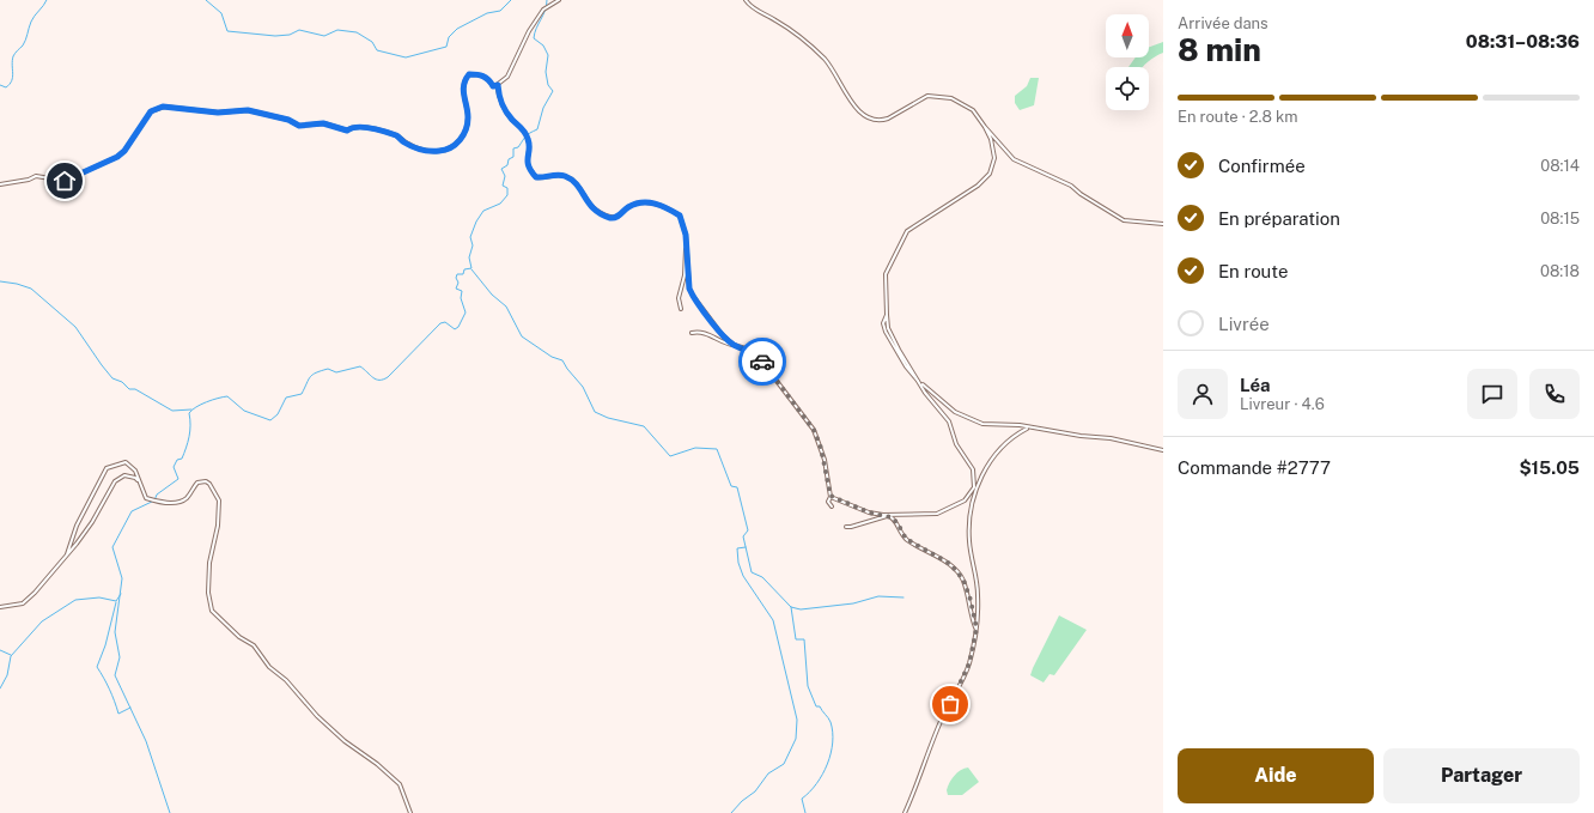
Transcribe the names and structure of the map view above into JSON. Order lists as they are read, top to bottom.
{
  "north": "top",
  "page": {
    "heading": ["8 min", "Arrivée dans", "08:31–08:36"],
    "panel": [
      "Léa",
      "Livreur · 4.6",
      "Commande #2777",
      "$15.05"
    ],
    "bar": "En route · 2.8 km",
    "list": [
      ["Confirmée", "08:14"],
      ["En préparation", "08:15"],
      ["En route", "08:18"],
      "Livrée"
    ],
    "buttons": ["Aide", "Partager"]
  }
}
